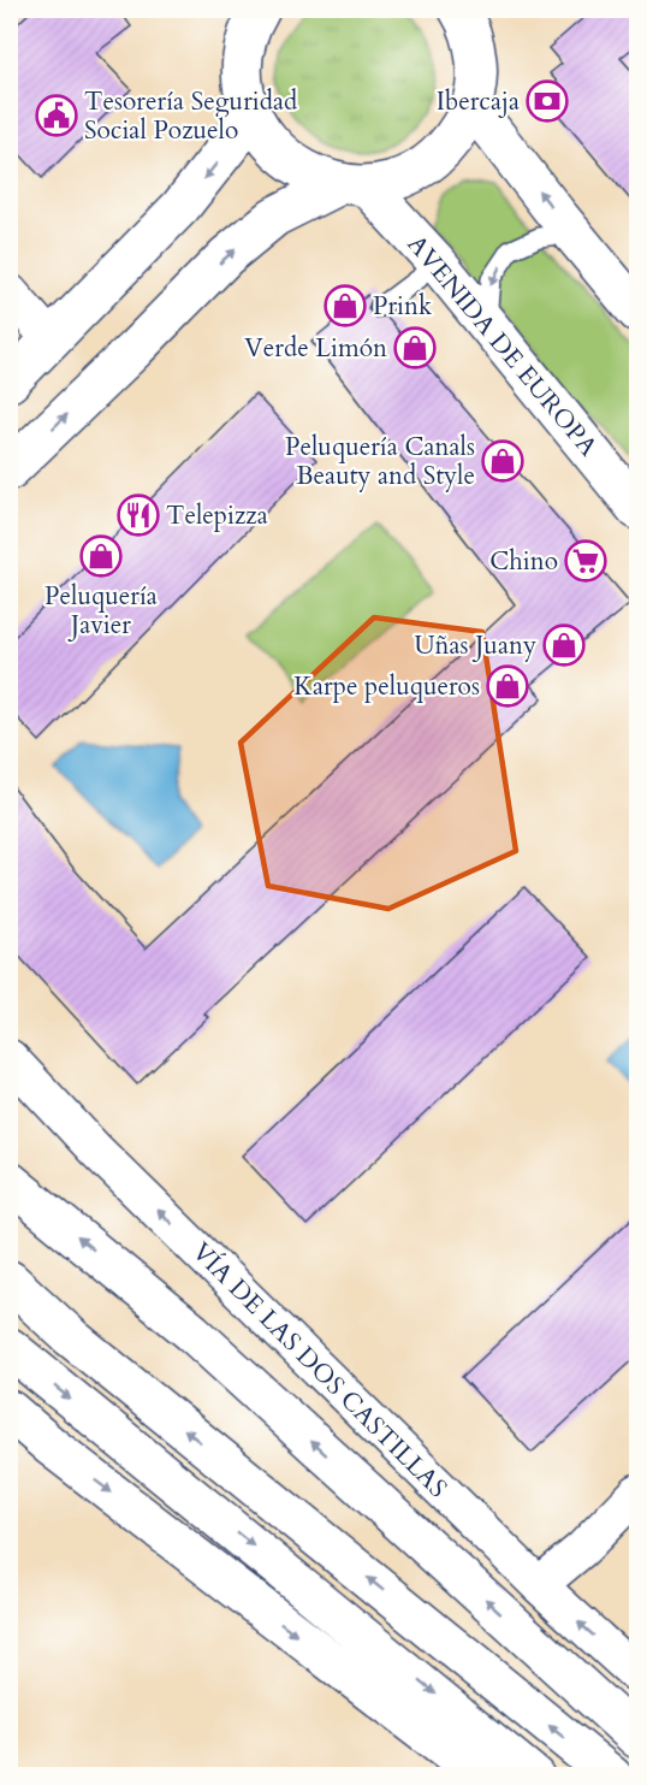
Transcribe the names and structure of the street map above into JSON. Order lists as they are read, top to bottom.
{
  "streets": {
    "main road": ["AVENIDA DE EUROPA"],
    "street": ["VÍA DE LAS DOS CASTILLAS"]
  },
  "one_way": ["VÍA DE LAS DOS CASTILLAS"],
  "places": {
    "bank": ["Ibercaja"],
    "public building": ["Tesorería Seguridad Social Pozuelo"],
    "shop": [
      "Prink",
      "Verde Limón",
      "Peluquería Canals Beauty and Style",
      "Peluquería Javier",
      "Uñas Juany",
      "Karpe peluqueros"
    ],
    "restaurant": ["Telepizza"],
    "supermarket": ["Chino"]
  }
}
